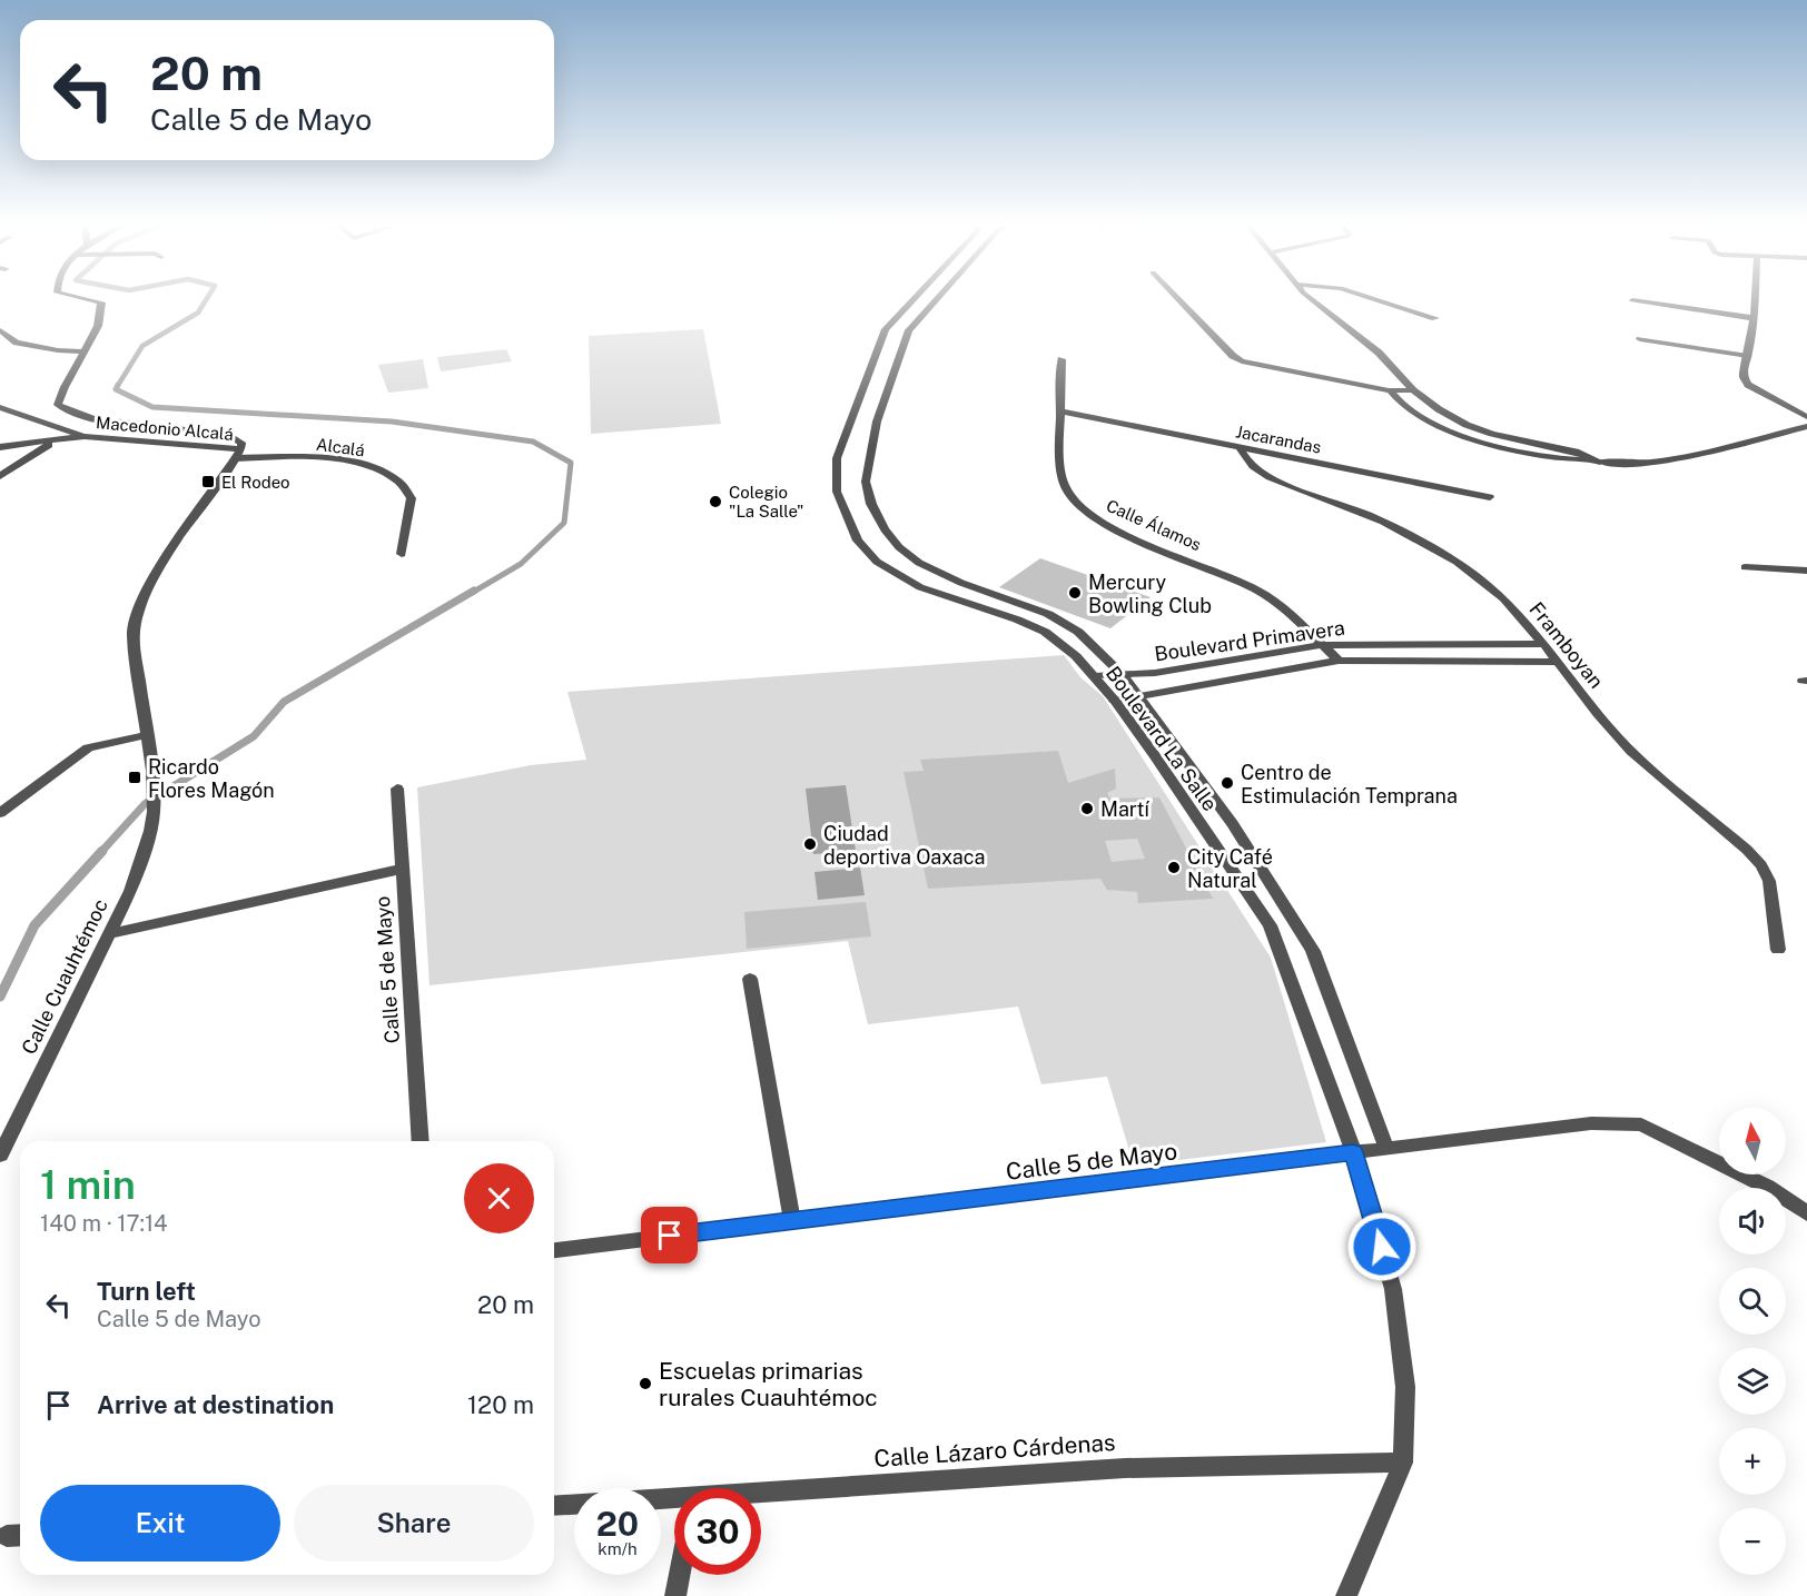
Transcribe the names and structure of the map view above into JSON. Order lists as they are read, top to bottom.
{
  "streets": {
    "street": [
      "Macedonio Alcalá",
      "Jacarandas",
      "Alcalá",
      "Calle Álamos",
      "Boulevard Primavera",
      "Framboyan",
      "Boulevard La Salle",
      "Calle 5 de Mayo",
      "Calle Cuauhtémoc",
      "Calle Lázaro Cárdenas"
    ]
  },
  "crossings": [
    ["Macedonio Alcalá", "Alcalá"],
    ["Macedonio Alcalá", "Calle Cuauhtémoc"],
    ["Jacarandas", "Calle Álamos"],
    ["Jacarandas", "Framboyan"],
    ["Alcalá", "Calle Cuauhtémoc"],
    ["Calle Álamos", "Boulevard Primavera"],
    ["Boulevard Primavera", "Framboyan"],
    ["Boulevard Primavera", "Boulevard La Salle"],
    ["Boulevard La Salle", "Calle 5 de Mayo"],
    ["Boulevard La Salle", "Calle Lázaro Cárdenas"]
  ],
  "places": {
    "transit": ["El Rodeo", "Ricardo Flores Magón"],
    "other": [
      "Colegio \"La Salle\"",
      "Mercury Bowling Club",
      "Centro de Estimulación Temprana",
      "Martí",
      "Ciudad deportiva Oaxaca",
      "City Café Natural",
      "Escuelas primarias rurales Cuauhtémoc"
    ]
  },
  "north": "top",
  "page": {
    "turn": ["20 m", "Calle 5 de Mayo"],
    "map_buttons": ["+", "−"],
    "heading": ["1 min", "140 m · 17:14"],
    "list": [
      {
        "name": "Turn left",
        "note": "Calle 5 de Mayo",
        "value": "20 m"
      },
      {
        "name": "Arrive at destination",
        "value": "120 m"
      }
    ],
    "buttons": ["Exit", "Share"],
    "speed": "20 km/h",
    "limit": "30"
  }
}
